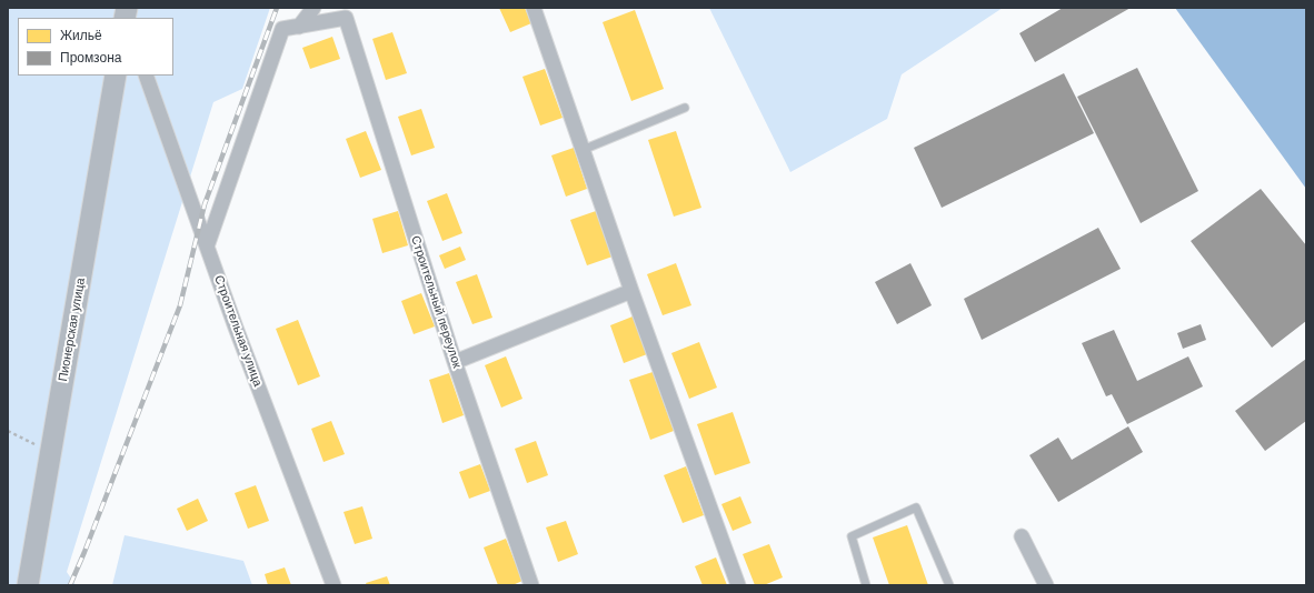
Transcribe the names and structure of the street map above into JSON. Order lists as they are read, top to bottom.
{
  "streets": {
    "street": ["Строительный переулок", "Пионерская улица", "Строительная улица"]
  },
  "legend": ["Жильё", "Промзона"]
}
